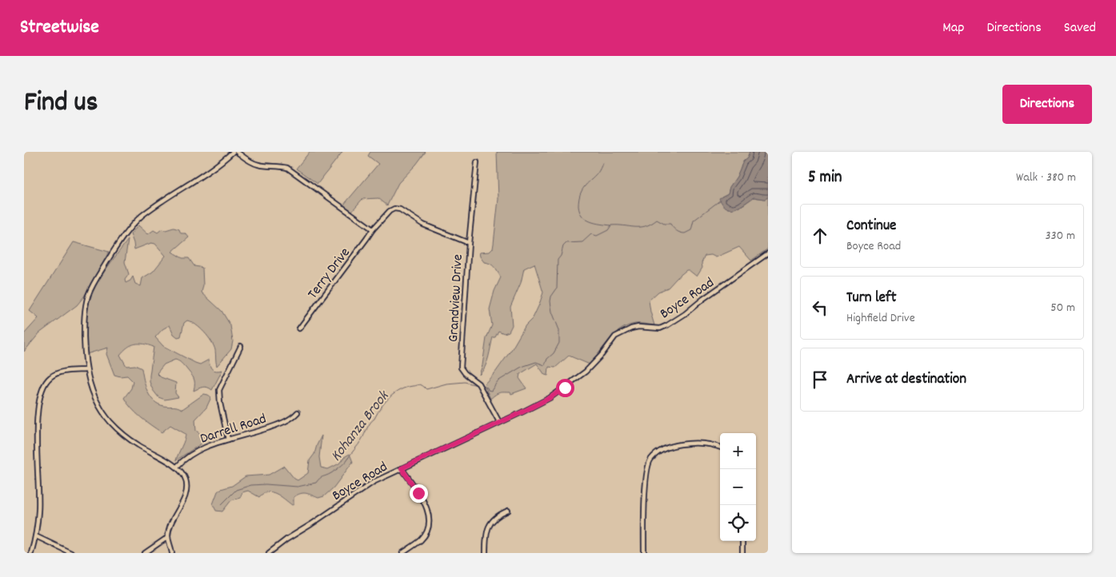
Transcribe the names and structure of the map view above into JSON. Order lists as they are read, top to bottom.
{
  "streets": {
    "street": [
      "Terry Drive",
      "Boyce Road",
      "Grandview Drive",
      "Darrell Road"
    ]
  },
  "crossings": [
    ["Terry Drive", "Grandview Drive"],
    ["Boyce Road", "Grandview Drive"]
  ],
  "water": ["Kohanza Brook"],
  "page": {
    "header": "Streetwise",
    "nav": ["Map", "Directions", "Saved"],
    "title": "Find us",
    "buttons": "Directions",
    "heading": ["5 min", "Walk · 380 m"],
    "list": [
      ["Continue", "Boyce Road", "330 m"],
      ["Turn left", "Highfield Drive", "50 m"],
      "Arrive at destination"
    ],
    "map_buttons": ["+", "−"]
  }
}
